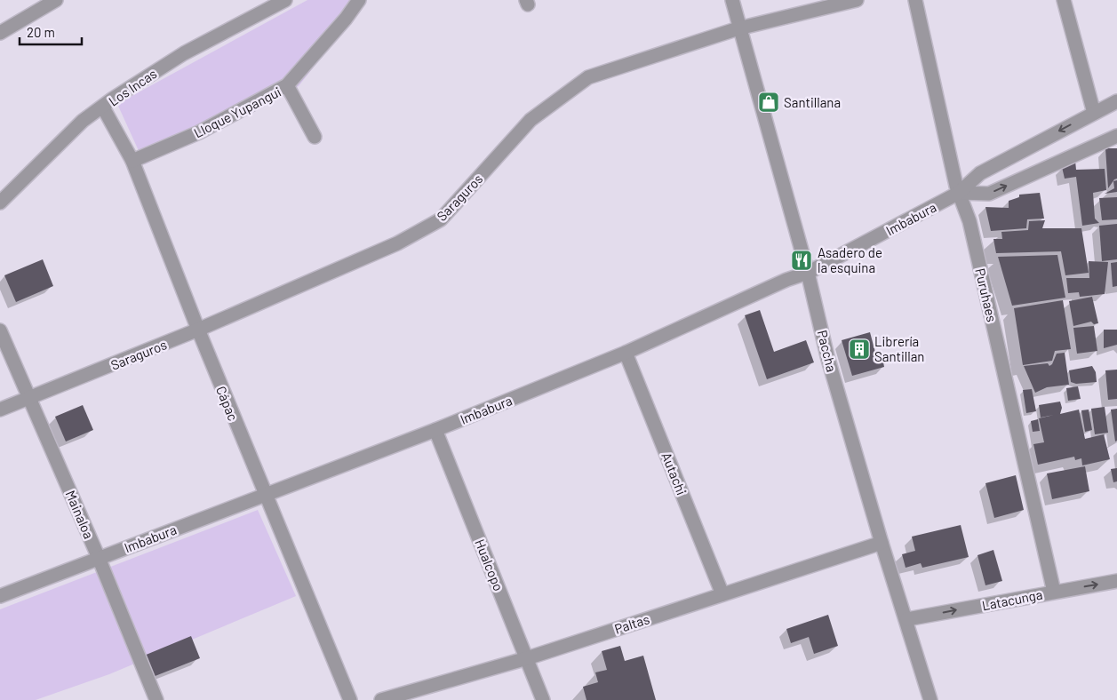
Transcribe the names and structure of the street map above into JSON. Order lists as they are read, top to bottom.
{
  "streets": {
    "street": [
      "Los Incas",
      "Lloque Yupangui",
      "Saraguros",
      "Imbabura",
      "Puruhaes",
      "Paccha",
      "Cápac",
      "Autachi",
      "Mainaloa",
      "Hualcopo",
      "Latacunga",
      "Paltas"
    ]
  },
  "crossings": [
    ["Los Incas", "Cápac"],
    ["Lloque Yupangui", "Cápac"],
    ["Saraguros", "Paccha"],
    ["Saraguros", "Cápac"],
    ["Saraguros", "Mainaloa"],
    ["Imbabura", "Puruhaes"],
    ["Imbabura", "Paccha"],
    ["Imbabura", "Cápac"],
    ["Imbabura", "Autachi"],
    ["Imbabura", "Mainaloa"],
    ["Imbabura", "Hualcopo"],
    ["Puruhaes", "Latacunga"],
    ["Paccha", "Latacunga"],
    ["Paccha", "Paltas"],
    ["Autachi", "Paltas"],
    ["Hualcopo", "Paltas"]
  ],
  "one_way": ["Latacunga"],
  "places": {
    "shop": ["Santillana"],
    "restaurant": ["Asadero de la esquina"],
    "building": ["Librería Santillan"]
  },
  "scale_bar": "20 m"
}
